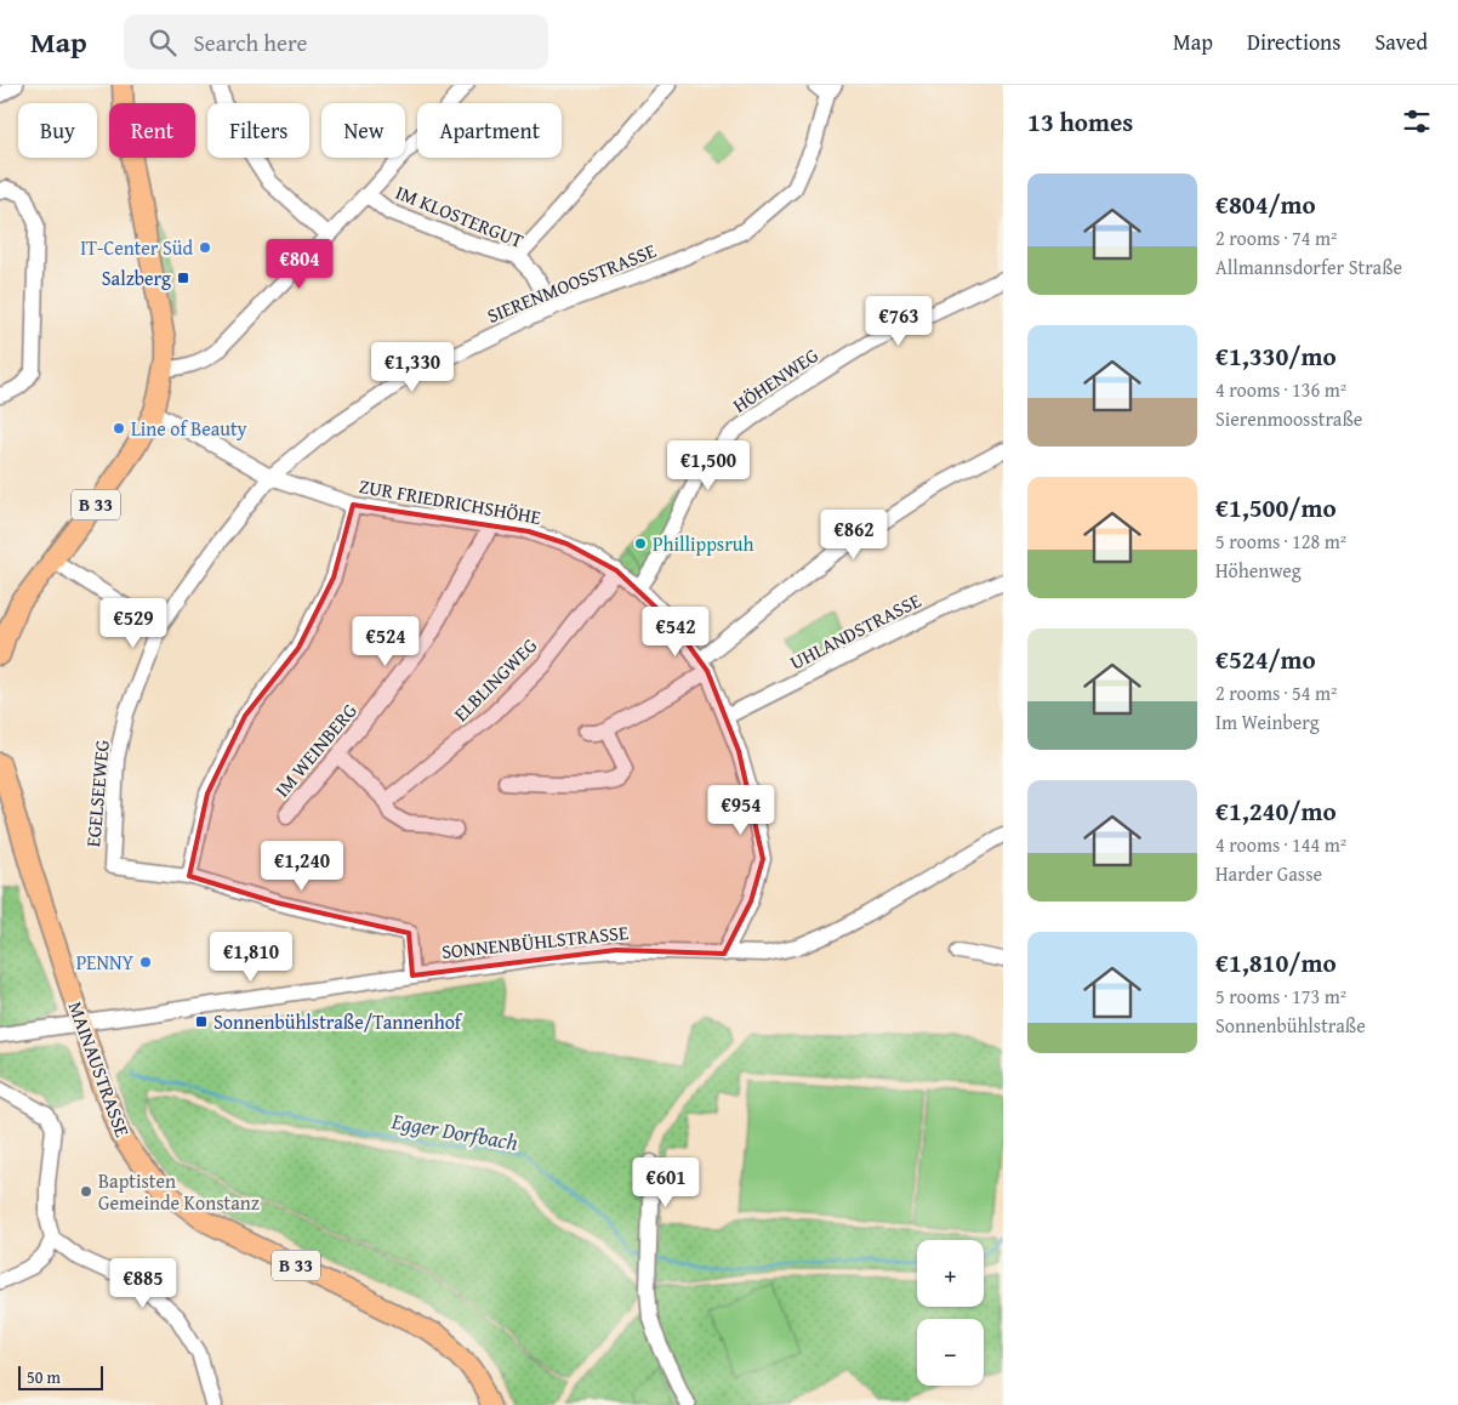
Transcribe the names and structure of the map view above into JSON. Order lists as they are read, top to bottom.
{
  "streets": {
    "main road": ["B 33", "MAINAUSTRASSE"],
    "street": [
      "IM KLOSTERGUT",
      "SIERENMOOSSTRASSE",
      "HÖHENWEG",
      "ZUR FRIEDRICHSHÖHE",
      "UHLANDSTRASSE",
      "ELBLINGWEG",
      "IM WEINBERG",
      "EGELSEEWEG",
      "SONNENBÜHLSTRASSE"
    ]
  },
  "crossings": [
    ["IM KLOSTERGUT", "SIERENMOOSSTRASSE"],
    ["SIERENMOOSSTRASSE", "ZUR FRIEDRICHSHÖHE"],
    ["SIERENMOOSSTRASSE", "EGELSEEWEG"],
    ["HÖHENWEG", "ZUR FRIEDRICHSHÖHE"],
    ["ZUR FRIEDRICHSHÖHE", "B 33"],
    ["ZUR FRIEDRICHSHÖHE", "UHLANDSTRASSE"],
    ["ZUR FRIEDRICHSHÖHE", "ELBLINGWEG"],
    ["ZUR FRIEDRICHSHÖHE", "IM WEINBERG"],
    ["ZUR FRIEDRICHSHÖHE", "EGELSEEWEG"],
    ["ZUR FRIEDRICHSHÖHE", "SONNENBÜHLSTRASSE"],
    ["SONNENBÜHLSTRASSE", "MAINAUSTRASSE"]
  ],
  "water": ["Egger Dorfbach"],
  "places": {
    "other": [
      "IT-Center Süd",
      "Line of Beauty",
      "Phillippsruh",
      "PENNY",
      "Baptisten Gemeinde Konstanz"
    ],
    "transit": ["Salzberg", "Sonnenbühlstraße/Tannenhof"]
  },
  "scale_bar": "50 m",
  "page": {
    "header": "Map",
    "search": "Search here",
    "nav": ["Map", "Directions", "Saved"],
    "heading": "13 homes",
    "chip": [
      "Buy",
      "Rent",
      "Filters",
      "New",
      "Apartment"
    ],
    "list": [
      {
        "name": "€804/mo",
        "note": "2 rooms · 74 m² · Allmannsdorfer Straße"
      },
      {
        "name": "€1,330/mo",
        "note": "4 rooms · 136 m² · Sierenmoosstraße"
      },
      {
        "name": "€1,500/mo",
        "note": "5 rooms · 128 m² · Höhenweg"
      },
      {
        "name": "€524/mo",
        "note": "2 rooms · 54 m² · Im Weinberg"
      },
      {
        "name": "€1,240/mo",
        "note": "4 rooms · 144 m² · Harder Gasse"
      },
      {
        "name": "€1,810/mo",
        "note": "5 rooms · 173 m² · Sonnenbühlstraße"
      }
    ],
    "price": [
      "€804",
      "€763",
      "€1,330",
      "€1,500",
      "€862",
      "€529",
      "€542",
      "€524",
      "€954",
      "€1,240",
      "€1,810",
      "€601",
      "€885"
    ],
    "map_buttons": ["+", "−"],
    "scale": "50 m"
  }
}
